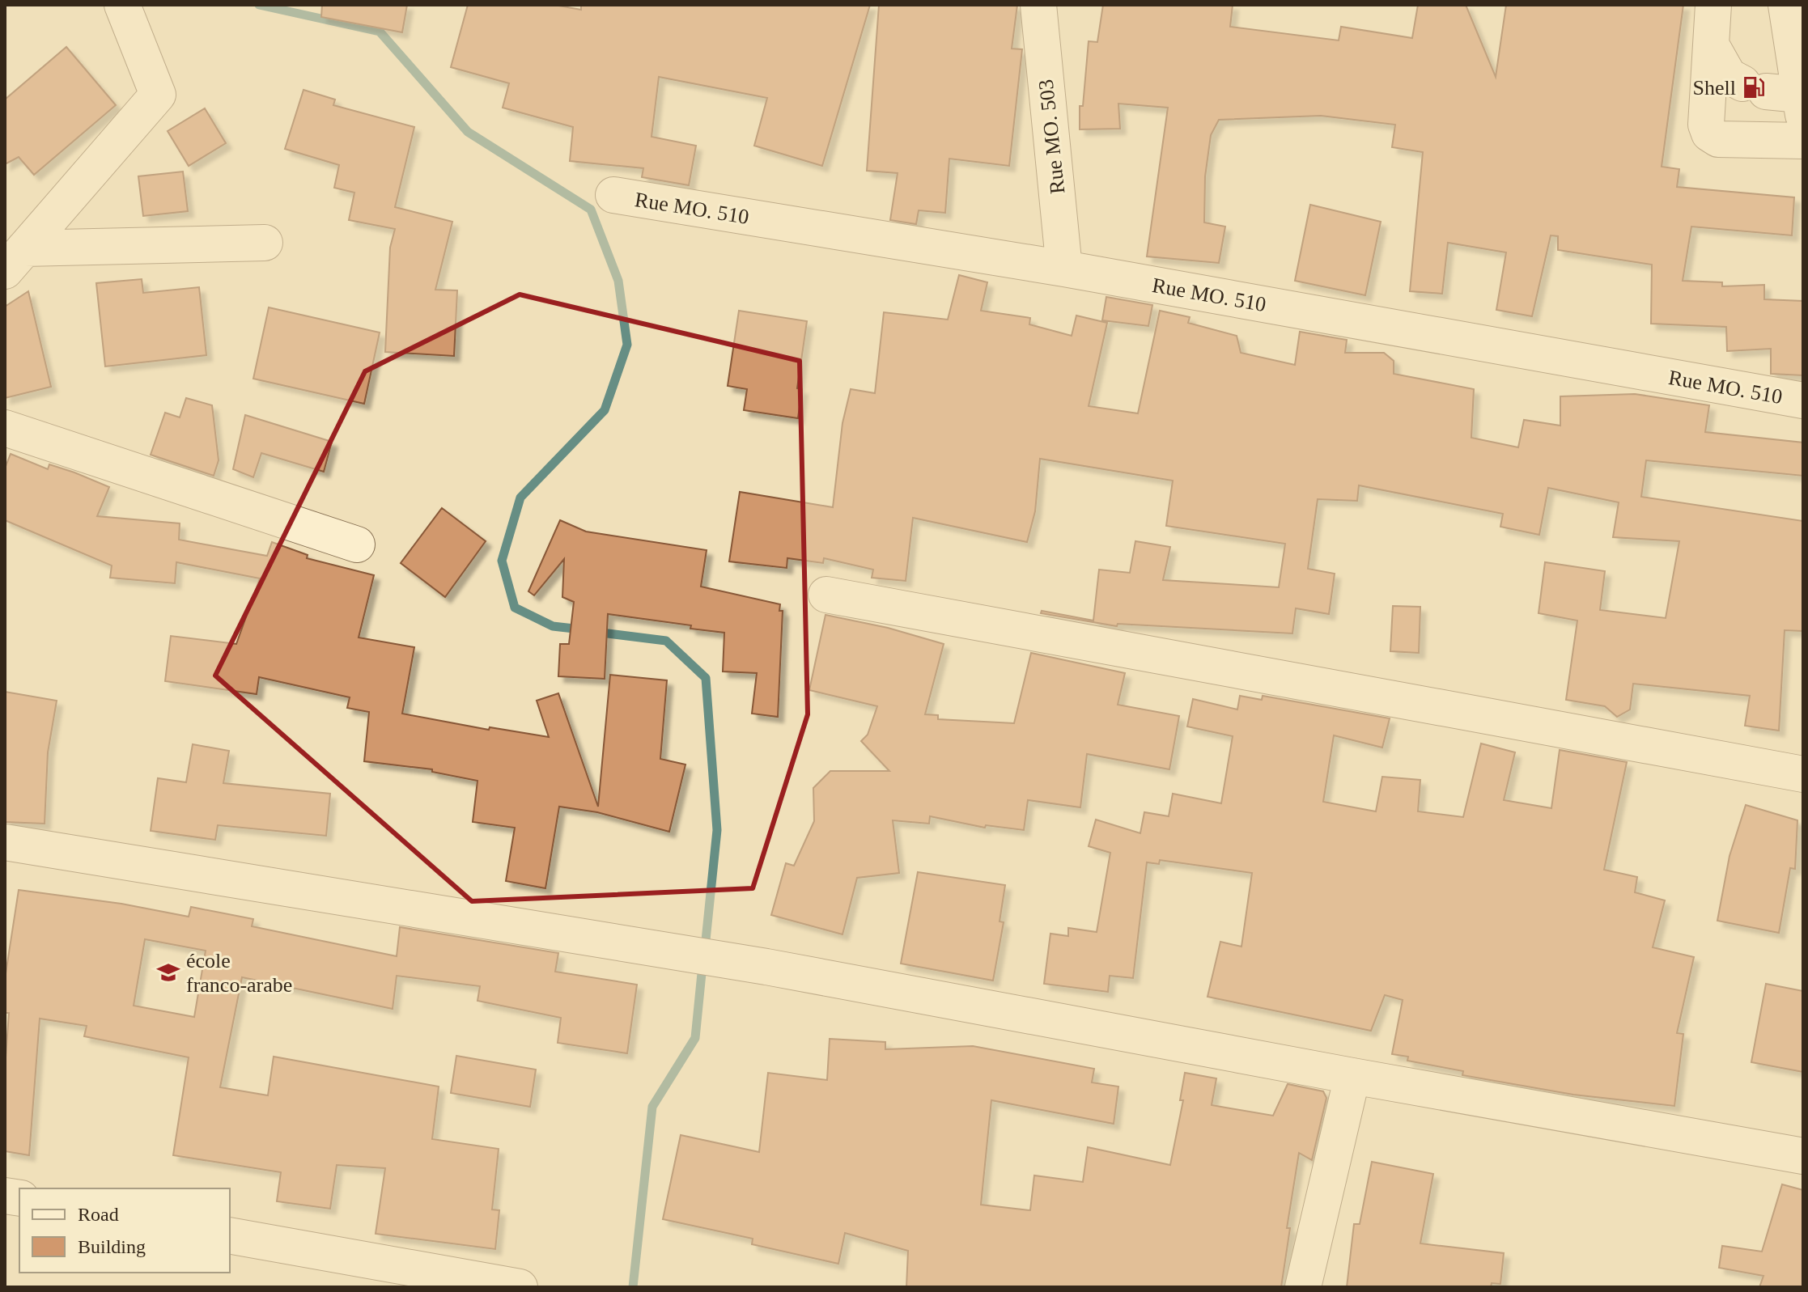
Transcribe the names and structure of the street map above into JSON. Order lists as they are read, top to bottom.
{
  "streets": {
    "street": ["Rue MO. 503", "Rue MO. 510"]
  },
  "crossings": [
    ["Rue MO. 503", "Rue MO. 510"]
  ],
  "places": {
    "fuel station": ["Shell"],
    "school or university": ["école franco-arabe"]
  },
  "legend": ["Road", "Building"]
}
